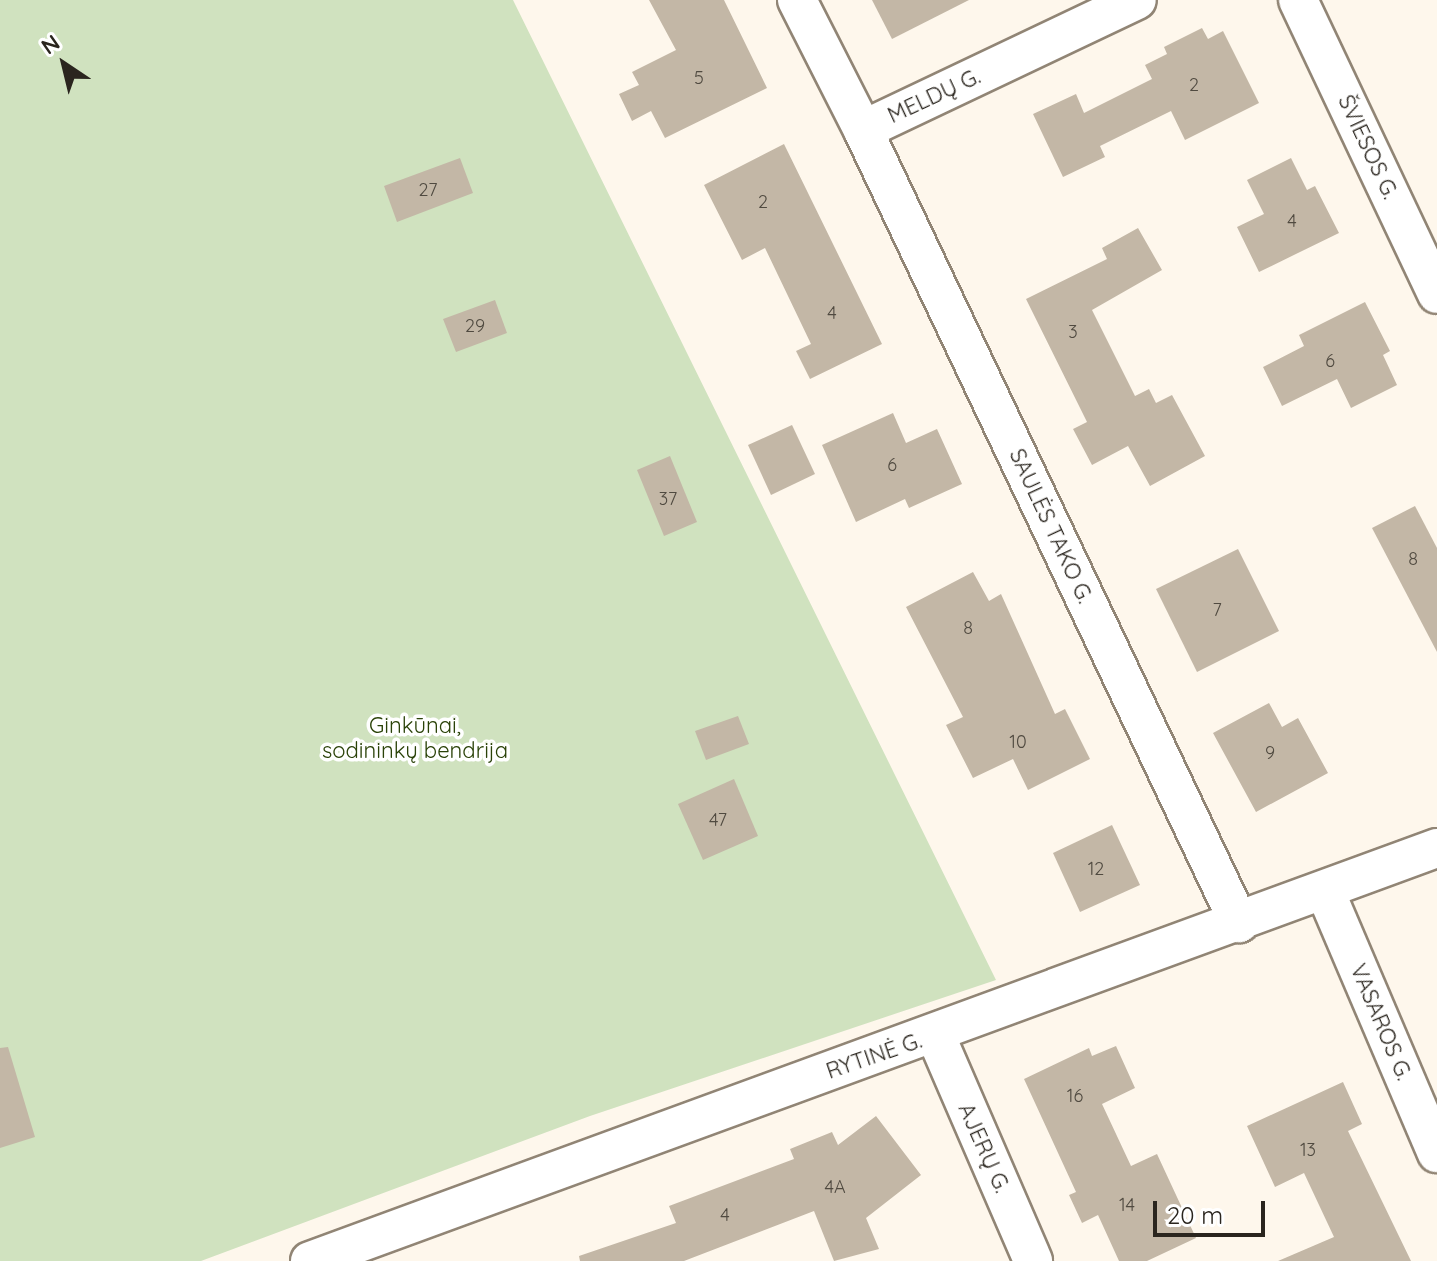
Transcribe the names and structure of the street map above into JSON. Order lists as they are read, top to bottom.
{
  "streets": {
    "street": [
      "MELDŲ G.",
      "ŠVIESOS G.",
      "SAULĖS TAKO G.",
      "VASAROS G.",
      "RYTINĖ G.",
      "AJERŲ G."
    ]
  },
  "crossings": [
    ["MELDŲ G.", "SAULĖS TAKO G."],
    ["SAULĖS TAKO G.", "RYTINĖ G."],
    ["VASAROS G.", "RYTINĖ G."],
    ["RYTINĖ G.", "AJERŲ G."]
  ],
  "parks": ["Ginkūnai, sodininkų bendrija"],
  "house_numbers": [
    "5",
    "2",
    "27",
    "2",
    "4",
    "4",
    "29",
    "3",
    "6",
    "6",
    "37",
    "8",
    "7",
    "8",
    "10",
    "9",
    "47",
    "12",
    "16",
    "13",
    "4A",
    "14",
    "4"
  ],
  "scale_bar": "20 m",
  "north": "top left"
}
